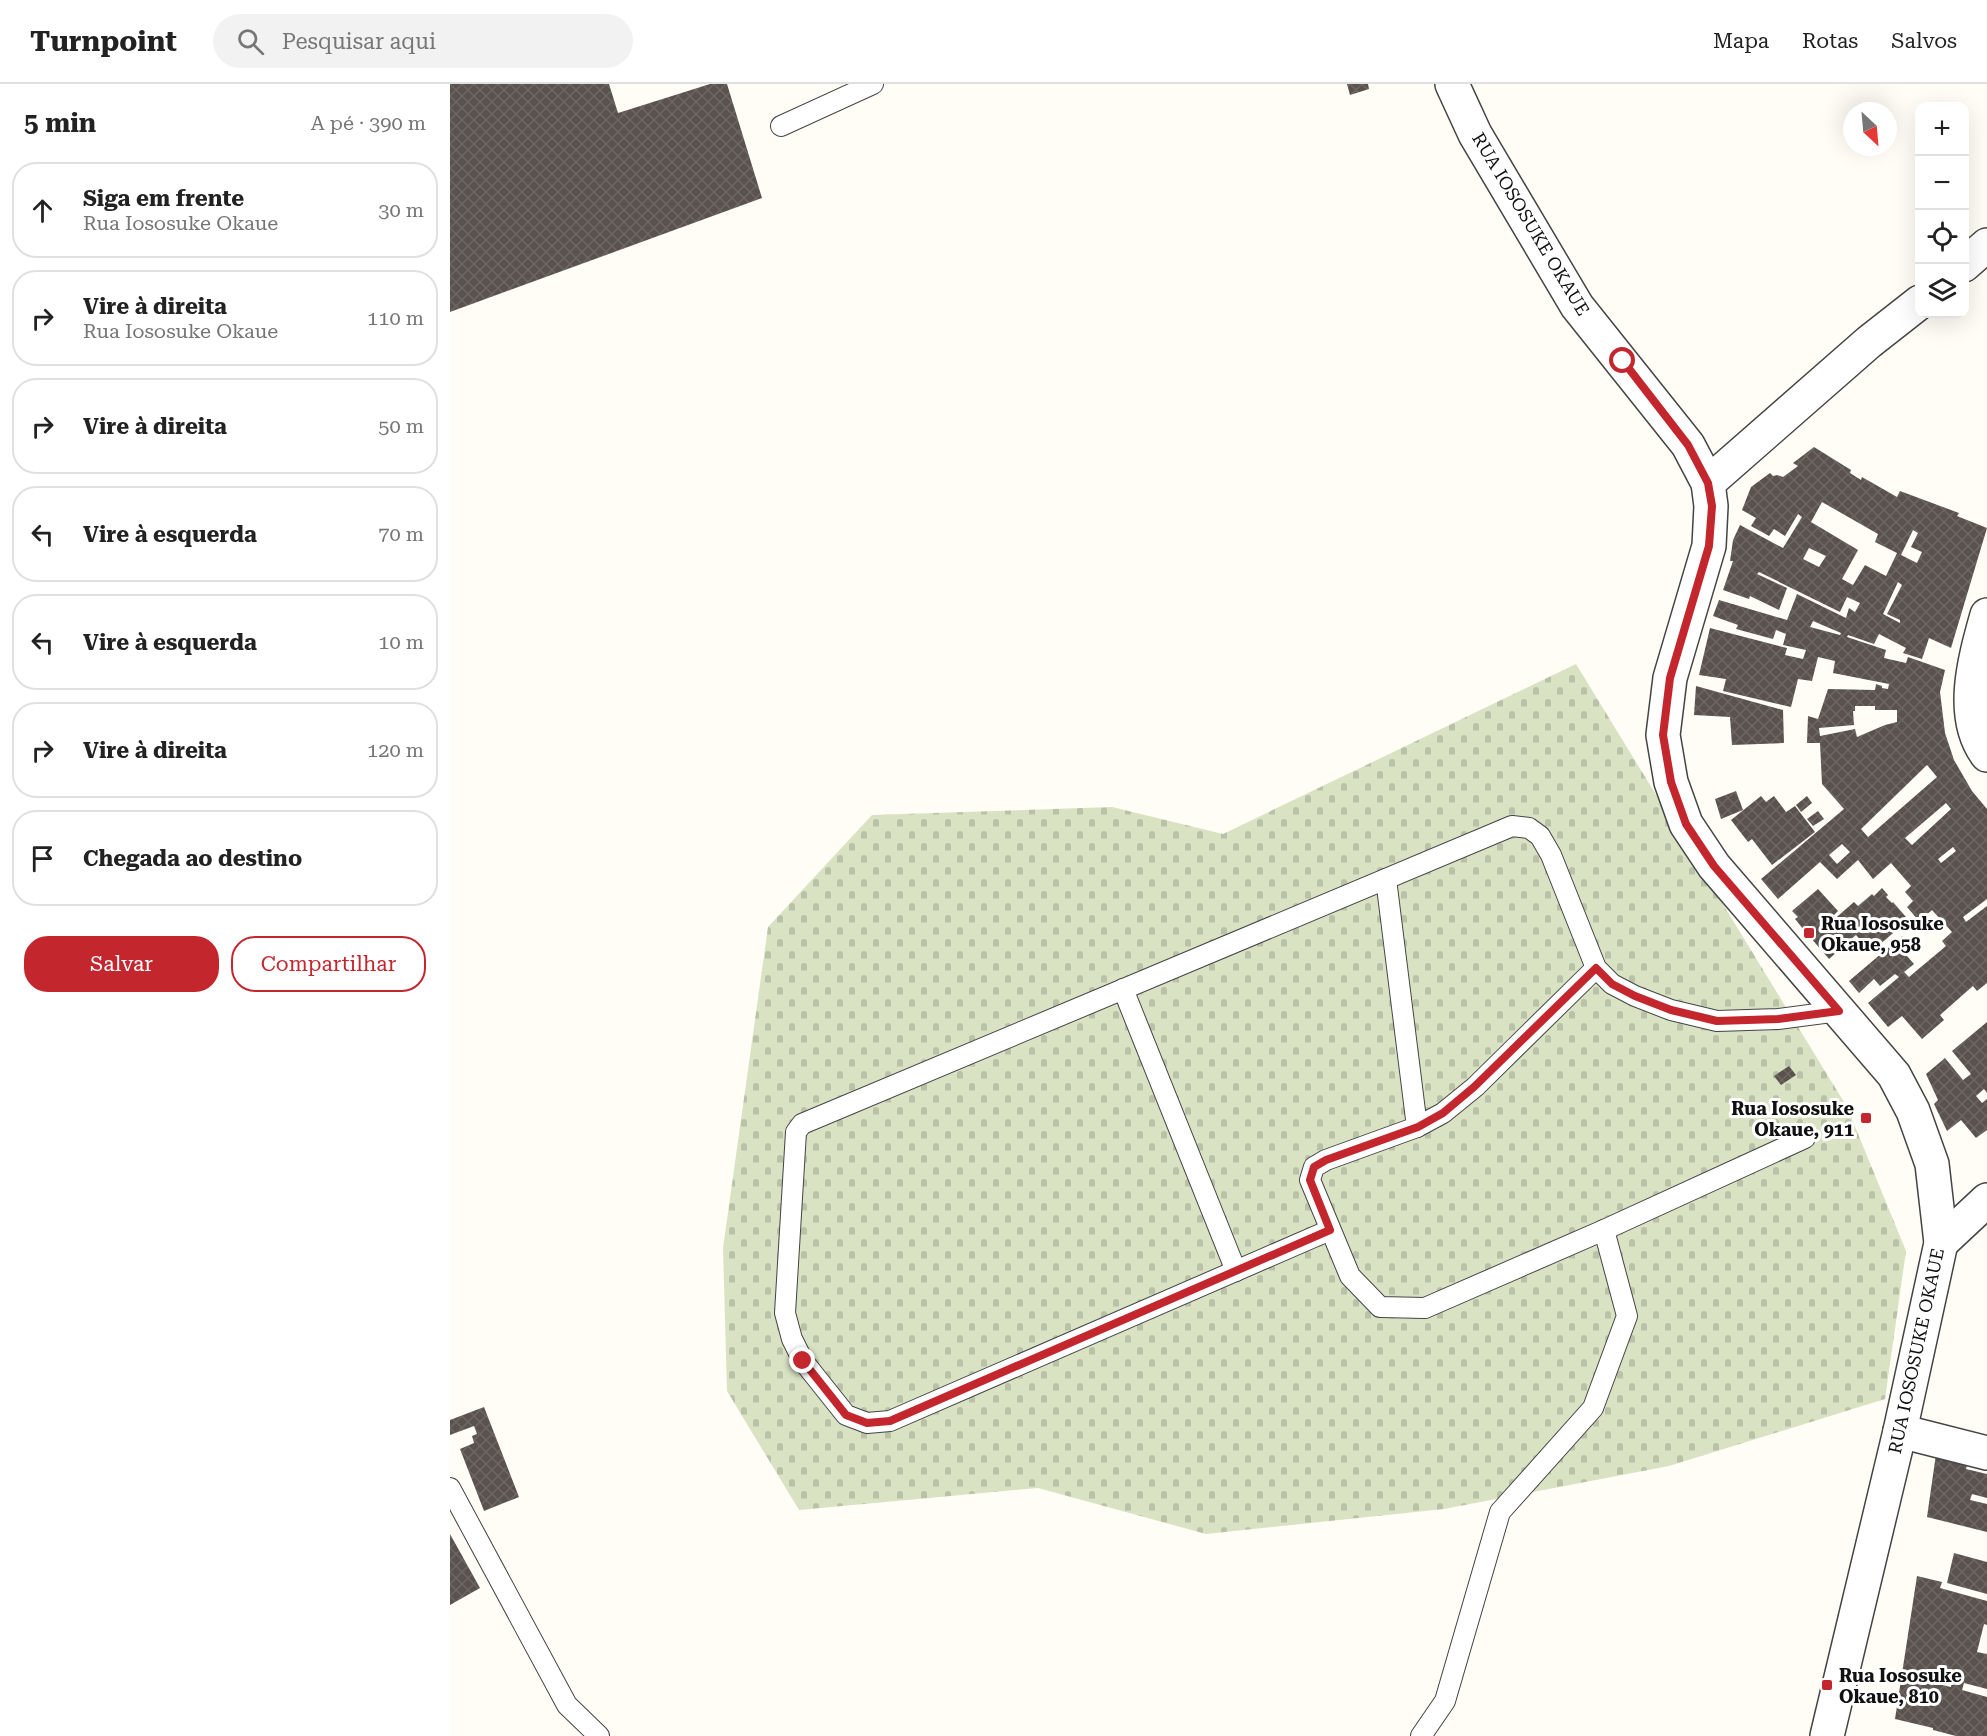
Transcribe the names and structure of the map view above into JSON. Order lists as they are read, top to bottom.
{
  "streets": {
    "street": ["RUA IOSOSUKE OKAUE"]
  },
  "places": {
    "transit": ["Rua Iososuke Okaue, 958", "Rua Iososuke Okaue, 911", "Rua Iososuke Okaue, 810"]
  },
  "north": "bottom right",
  "page": {
    "header": "Turnpoint",
    "search": "Pesquisar aqui",
    "nav": ["Mapa", "Rotas", "Salvos"],
    "heading": ["5 min", "A pé · 390 m"],
    "map_buttons": ["+", "−"],
    "list": [
      ["Siga em frente", "Rua Iososuke Okaue", "30 m"],
      ["Vire à direita", "Rua Iososuke Okaue", "110 m"],
      ["Vire à direita", "50 m"],
      ["Vire à esquerda", "70 m"],
      ["Vire à esquerda", "10 m"],
      ["Vire à direita", "120 m"],
      "Chegada ao destino"
    ],
    "buttons": ["Salvar", "Compartilhar"]
  }
}
